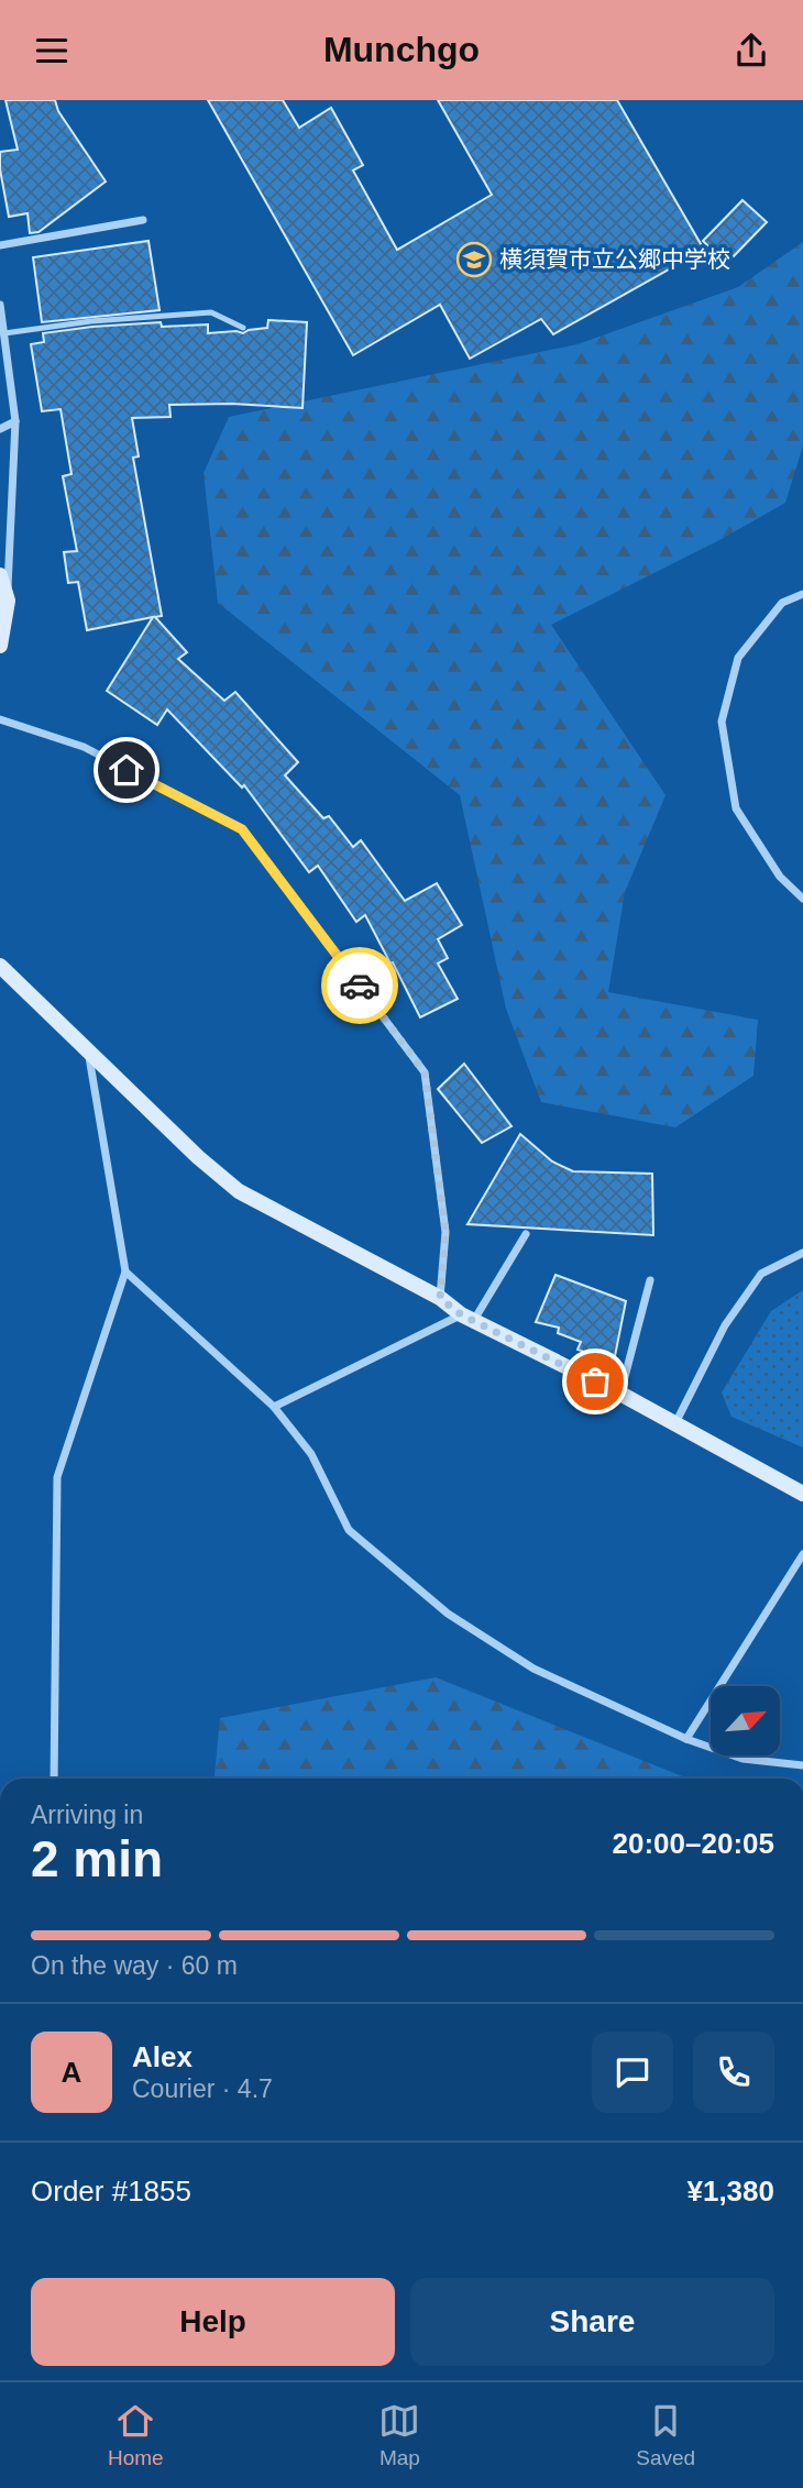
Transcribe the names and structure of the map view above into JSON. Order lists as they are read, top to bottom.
{
  "places": {
    "school or university": ["横須賀市立公郷中学校"]
  },
  "north": "top right",
  "page": {
    "header": "Munchgo",
    "heading": ["2 min", "Arriving in", "20:00–20:05"],
    "panel": [
      "Alex",
      "Courier · 4.7",
      "Order #1855",
      "¥1,380"
    ],
    "bar": "On the way · 60 m",
    "round": "A",
    "buttons": ["Help", "Share"],
    "tabs": ["Home", "Map", "Saved"]
  }
}
